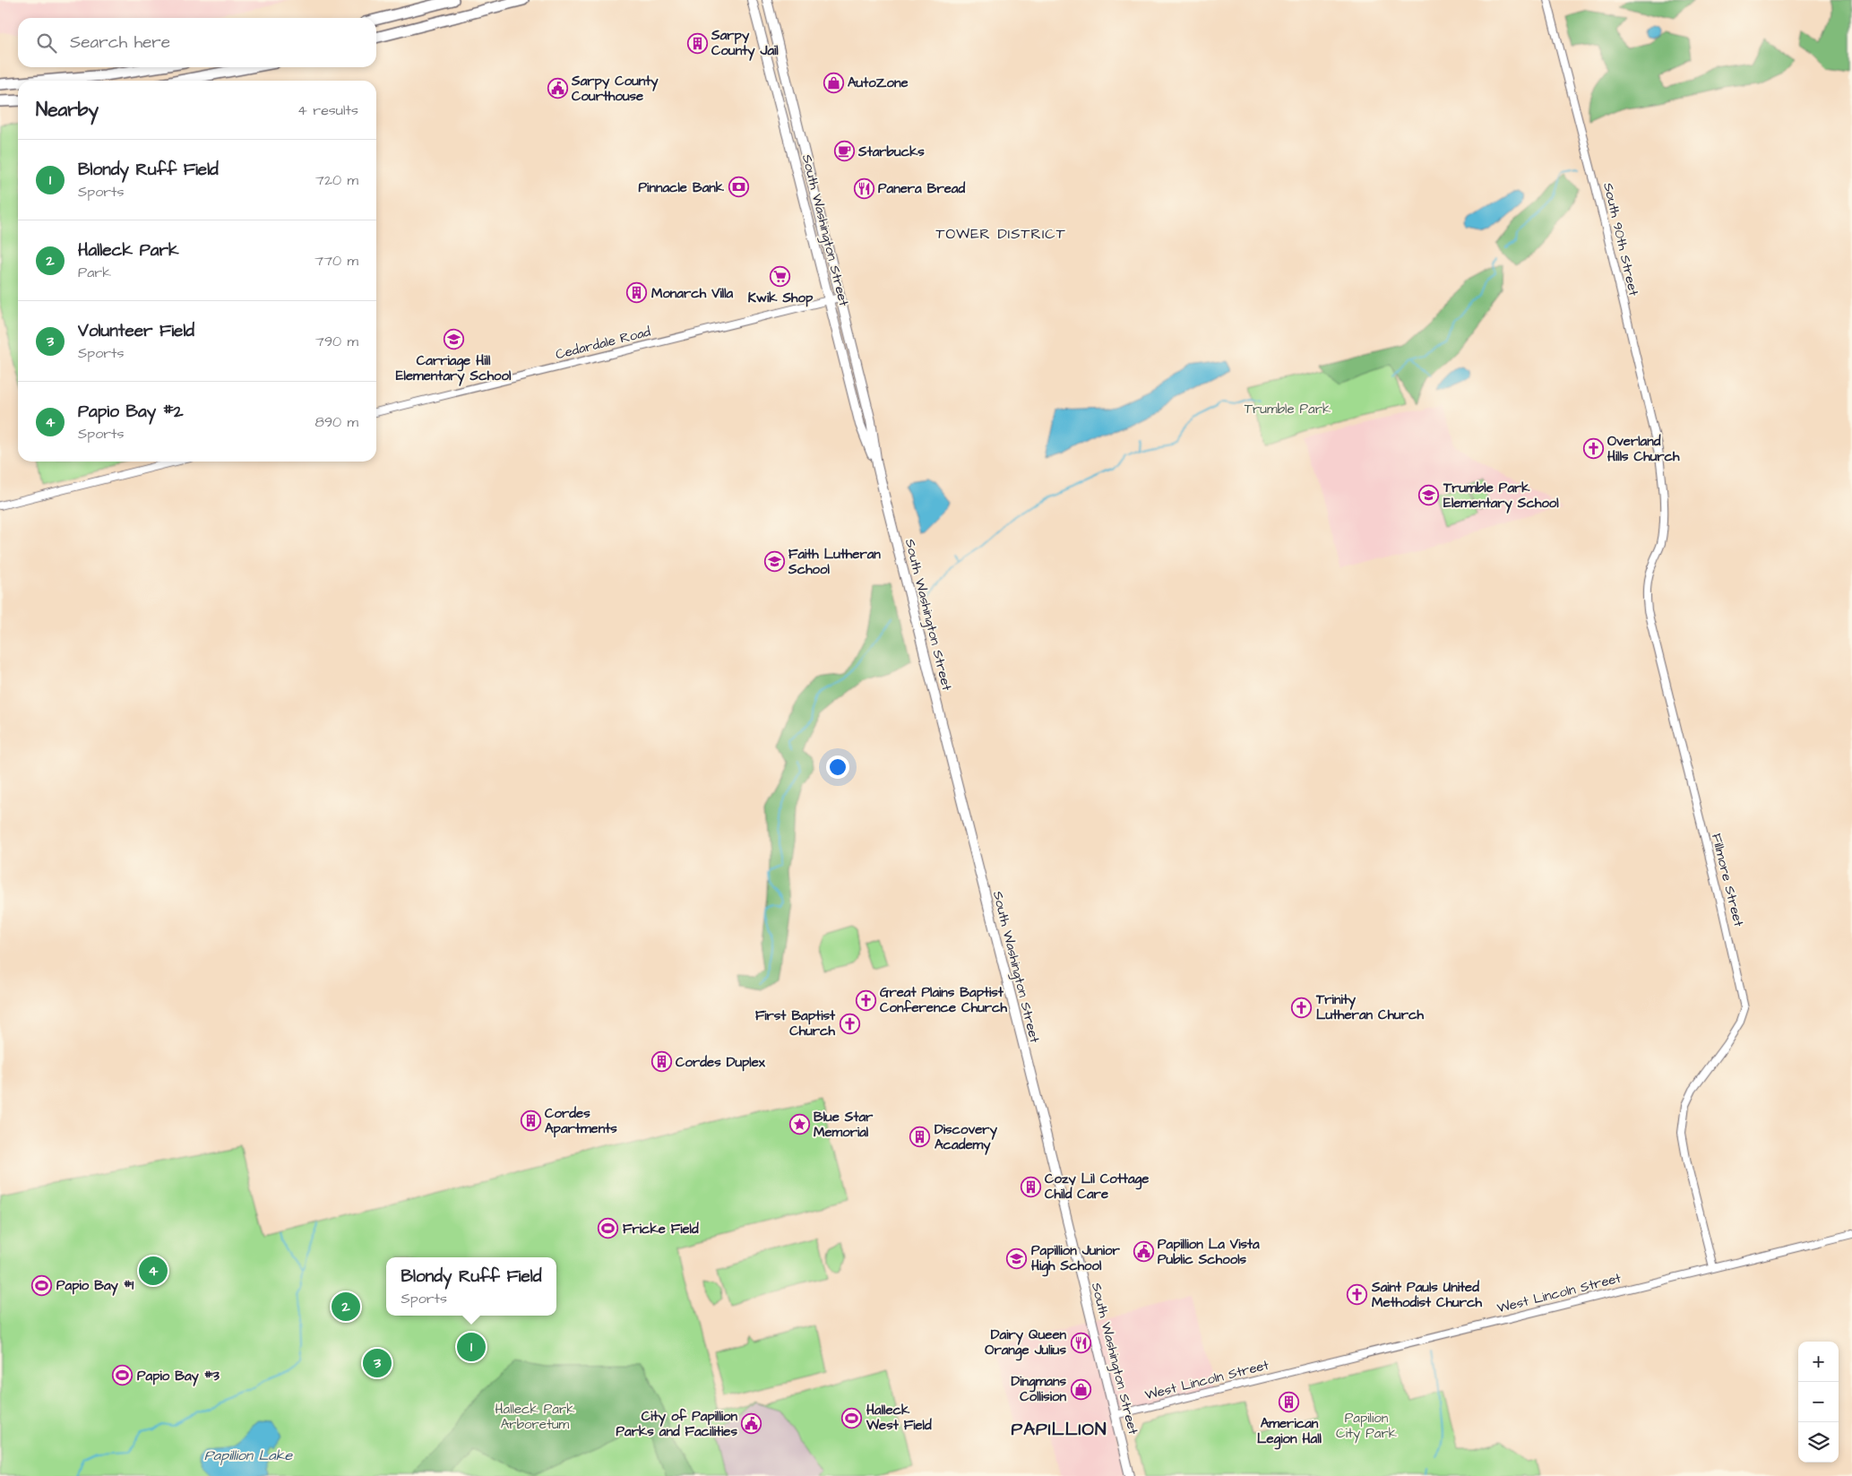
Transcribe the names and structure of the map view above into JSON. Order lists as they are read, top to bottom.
{
  "streets": {
    "main road": ["South Washington Street"],
    "street": [
      "South 90th Street",
      "Cedardale Road",
      "Fillmore Street",
      "West Lincoln Street"
    ]
  },
  "crossings": [
    ["South Washington Street", "Cedardale Road"],
    ["South Washington Street", "West Lincoln Street"],
    ["South 90th Street", "Fillmore Street"],
    ["Fillmore Street", "West Lincoln Street"]
  ],
  "districts": ["TOWER DISTRICT", "PAPILLION"],
  "water": ["Papillion Lake"],
  "parks": ["Trumble Park", "Halleck Park Arboretum", "Papilion City Park"],
  "places": {
    "building": [
      "Sarpy County Jail",
      "Monarch Villa",
      "Cordes Duplex",
      "Cordes Apartments",
      "Discovery Academy",
      "Cozy Lil Cottage Child Care",
      "American Legion Hall"
    ],
    "shop": ["AutoZone", "Dingmans Collision"],
    "public building": ["Sarpy County Courthouse", "Papillion La Vista Public Schools", "City of Papillion Parks and Facilities"],
    "cafe": ["Starbucks"],
    "bank": ["Pinnacle Bank"],
    "restaurant": ["Panera Bread", "Dairy Queen Orange Julius"],
    "supermarket": ["Kwik Shop"],
    "school or university": [
      "Carriage Hill Elementary School",
      "Trumble Park Elementary School",
      "Faith Lutheran School",
      "Papillion Junior High School"
    ],
    "church": [
      "Overland Hills Church",
      "Great Plains Baptist Conference Church",
      "Trinity Lutheran Church",
      "First Baptist Church",
      "Saint Pauls United Methodist Church"
    ],
    "place": ["Blue Star Memorial"],
    "sports": [
      "Fricke Field",
      "Papio Bay #1",
      "Papio Bay #3",
      "Halleck West Field"
    ]
  },
  "page": {
    "search": "Search here",
    "heading": ["Nearby", "4 results"],
    "list": [
      {
        "mark": "1",
        "name": "Blondy Ruff Field",
        "note": "Sports",
        "value": "720 m"
      },
      {
        "mark": "2",
        "name": "Halleck Park",
        "note": "Park",
        "value": "770 m"
      },
      {
        "mark": "3",
        "name": "Volunteer Field",
        "note": "Sports",
        "value": "790 m"
      },
      {
        "mark": "4",
        "name": "Papio Bay #2",
        "note": "Sports",
        "value": "890 m"
      }
    ],
    "pins": [
      "4",
      "2",
      "1",
      "3"
    ],
    "popup": ["Blondy Ruff Field", "Sports"],
    "map_buttons": ["+", "−"]
  }
}
